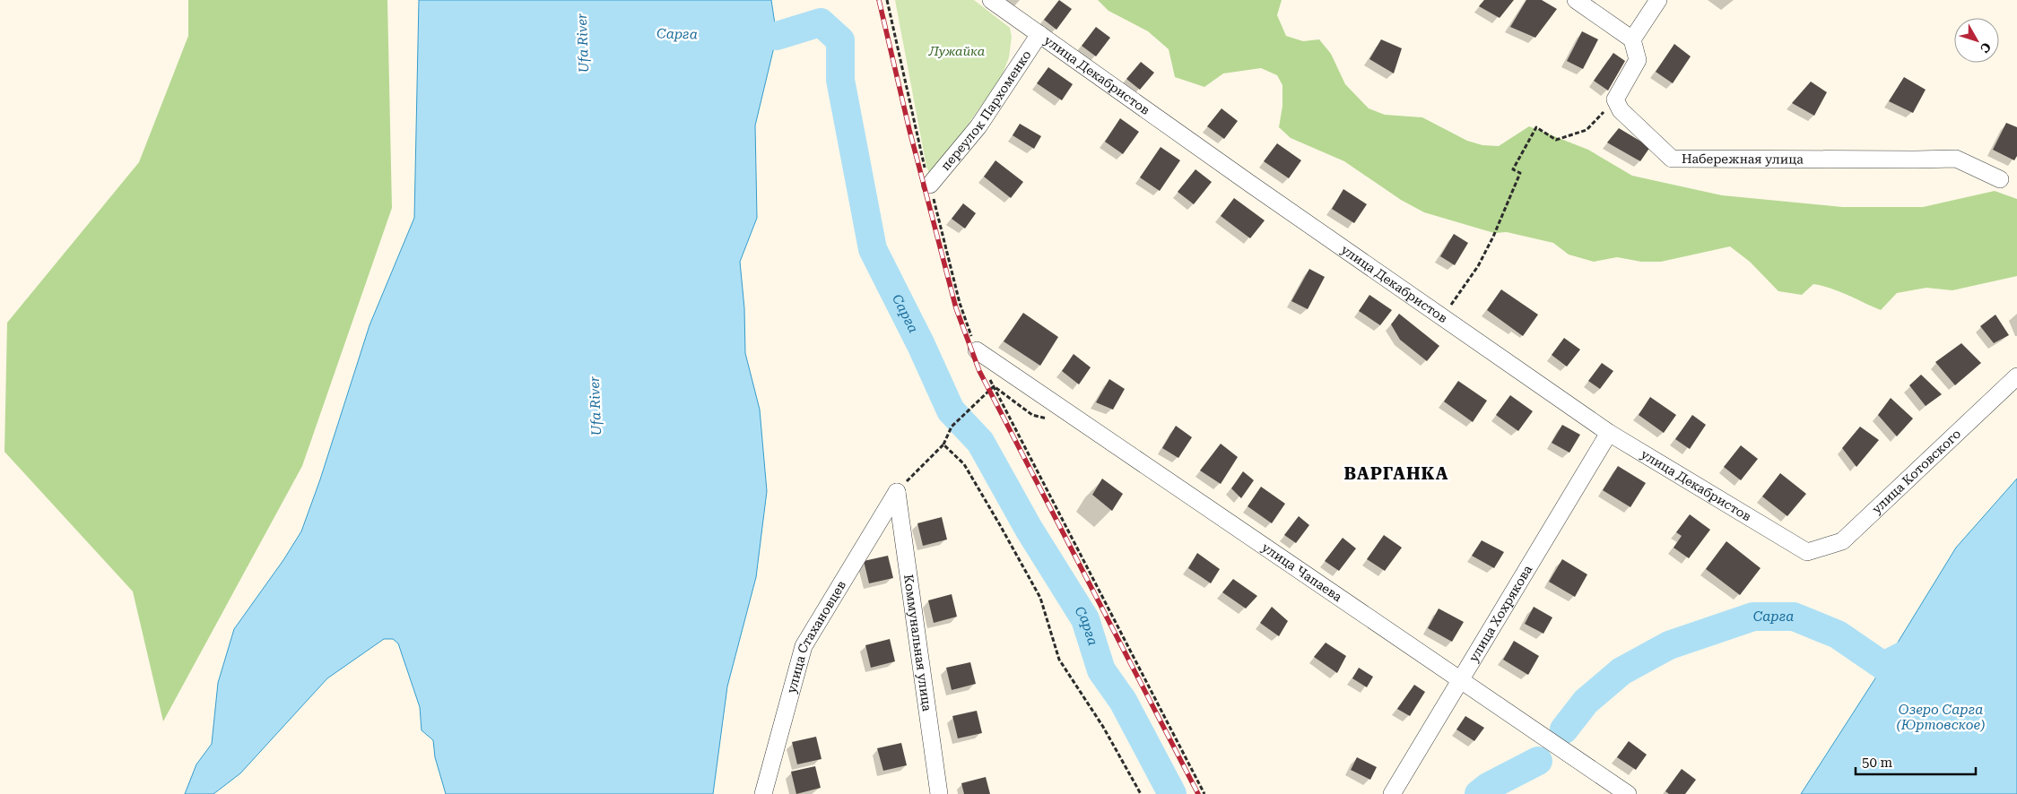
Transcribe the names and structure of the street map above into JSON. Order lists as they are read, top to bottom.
{
  "streets": {
    "street": [
      "улица Декабристов",
      "переулок Пархоменко",
      "Набережная улица",
      "улица Котовского",
      "улица Чапаева",
      "улица Хохрякова",
      "улица Стахановцев",
      "Коммунальная улица"
    ]
  },
  "crossings": [
    ["улица Декабристов", "переулок Пархоменко"],
    ["улица Декабристов", "улица Котовского"],
    ["улица Декабристов", "улица Хохрякова"],
    ["улица Чапаева", "улица Хохрякова"],
    ["улица Стахановцев", "Коммунальная улица"]
  ],
  "districts": ["ВАРГАНКА"],
  "water": ["Сарга", "Ufa River", "Озеро Сарга (Юртовское)"],
  "parks": ["Лужайка"],
  "scale_bar": "50 m",
  "north": "bottom right"
}
